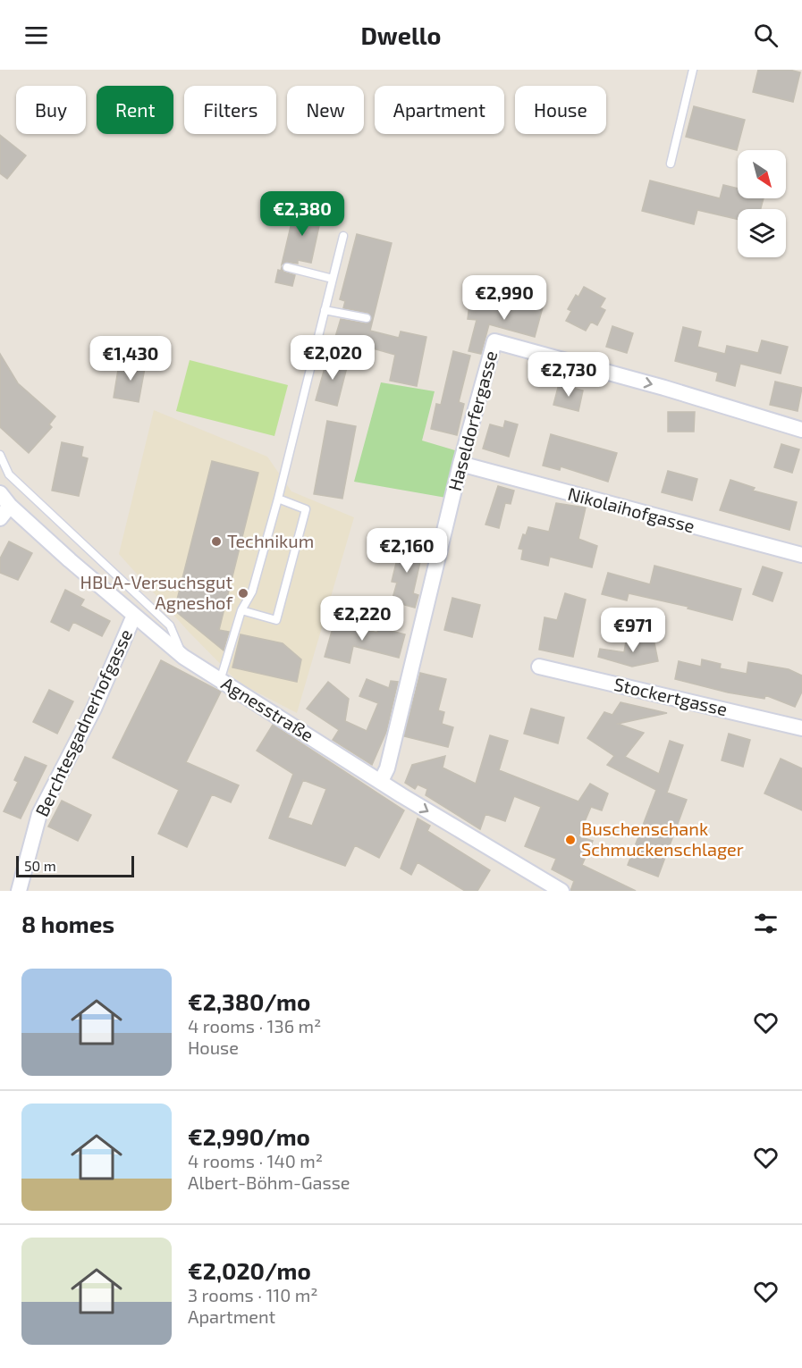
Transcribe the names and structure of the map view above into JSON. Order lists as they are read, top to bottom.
{
  "streets": {
    "street": [
      "Haseldorfergasse",
      "Nikolaihofgasse",
      "Stockertgasse",
      "Agnesstraße",
      "Berchtesgadnerhofgasse"
    ]
  },
  "crossings": [
    ["Haseldorfergasse", "Nikolaihofgasse"],
    ["Haseldorfergasse", "Agnesstraße"],
    ["Agnesstraße", "Berchtesgadnerhofgasse"]
  ],
  "places": ["Technikum", "HBLA-Versuchsgut Agneshof", "Buschenschank Schmuckenschlager"],
  "scale_bar": "50 m",
  "north": "bottom right",
  "page": {
    "header": "Dwello",
    "chip": [
      "Buy",
      "Rent",
      "Filters",
      "New",
      "Apartment",
      "House"
    ],
    "price": [
      "€2,380",
      "€2,990",
      "€2,020",
      "€1,430",
      "€2,730",
      "€2,160",
      "€2,220",
      "€971"
    ],
    "scale": "50 m",
    "heading": "8 homes",
    "list": [
      {
        "name": "€2,380/mo",
        "note": "4 rooms · 136 m² · House"
      },
      {
        "name": "€2,990/mo",
        "note": "4 rooms · 140 m² · Albert-Böhm-Gasse"
      },
      {
        "name": "€2,020/mo",
        "note": "3 rooms · 110 m² · Apartment"
      }
    ]
  }
}
